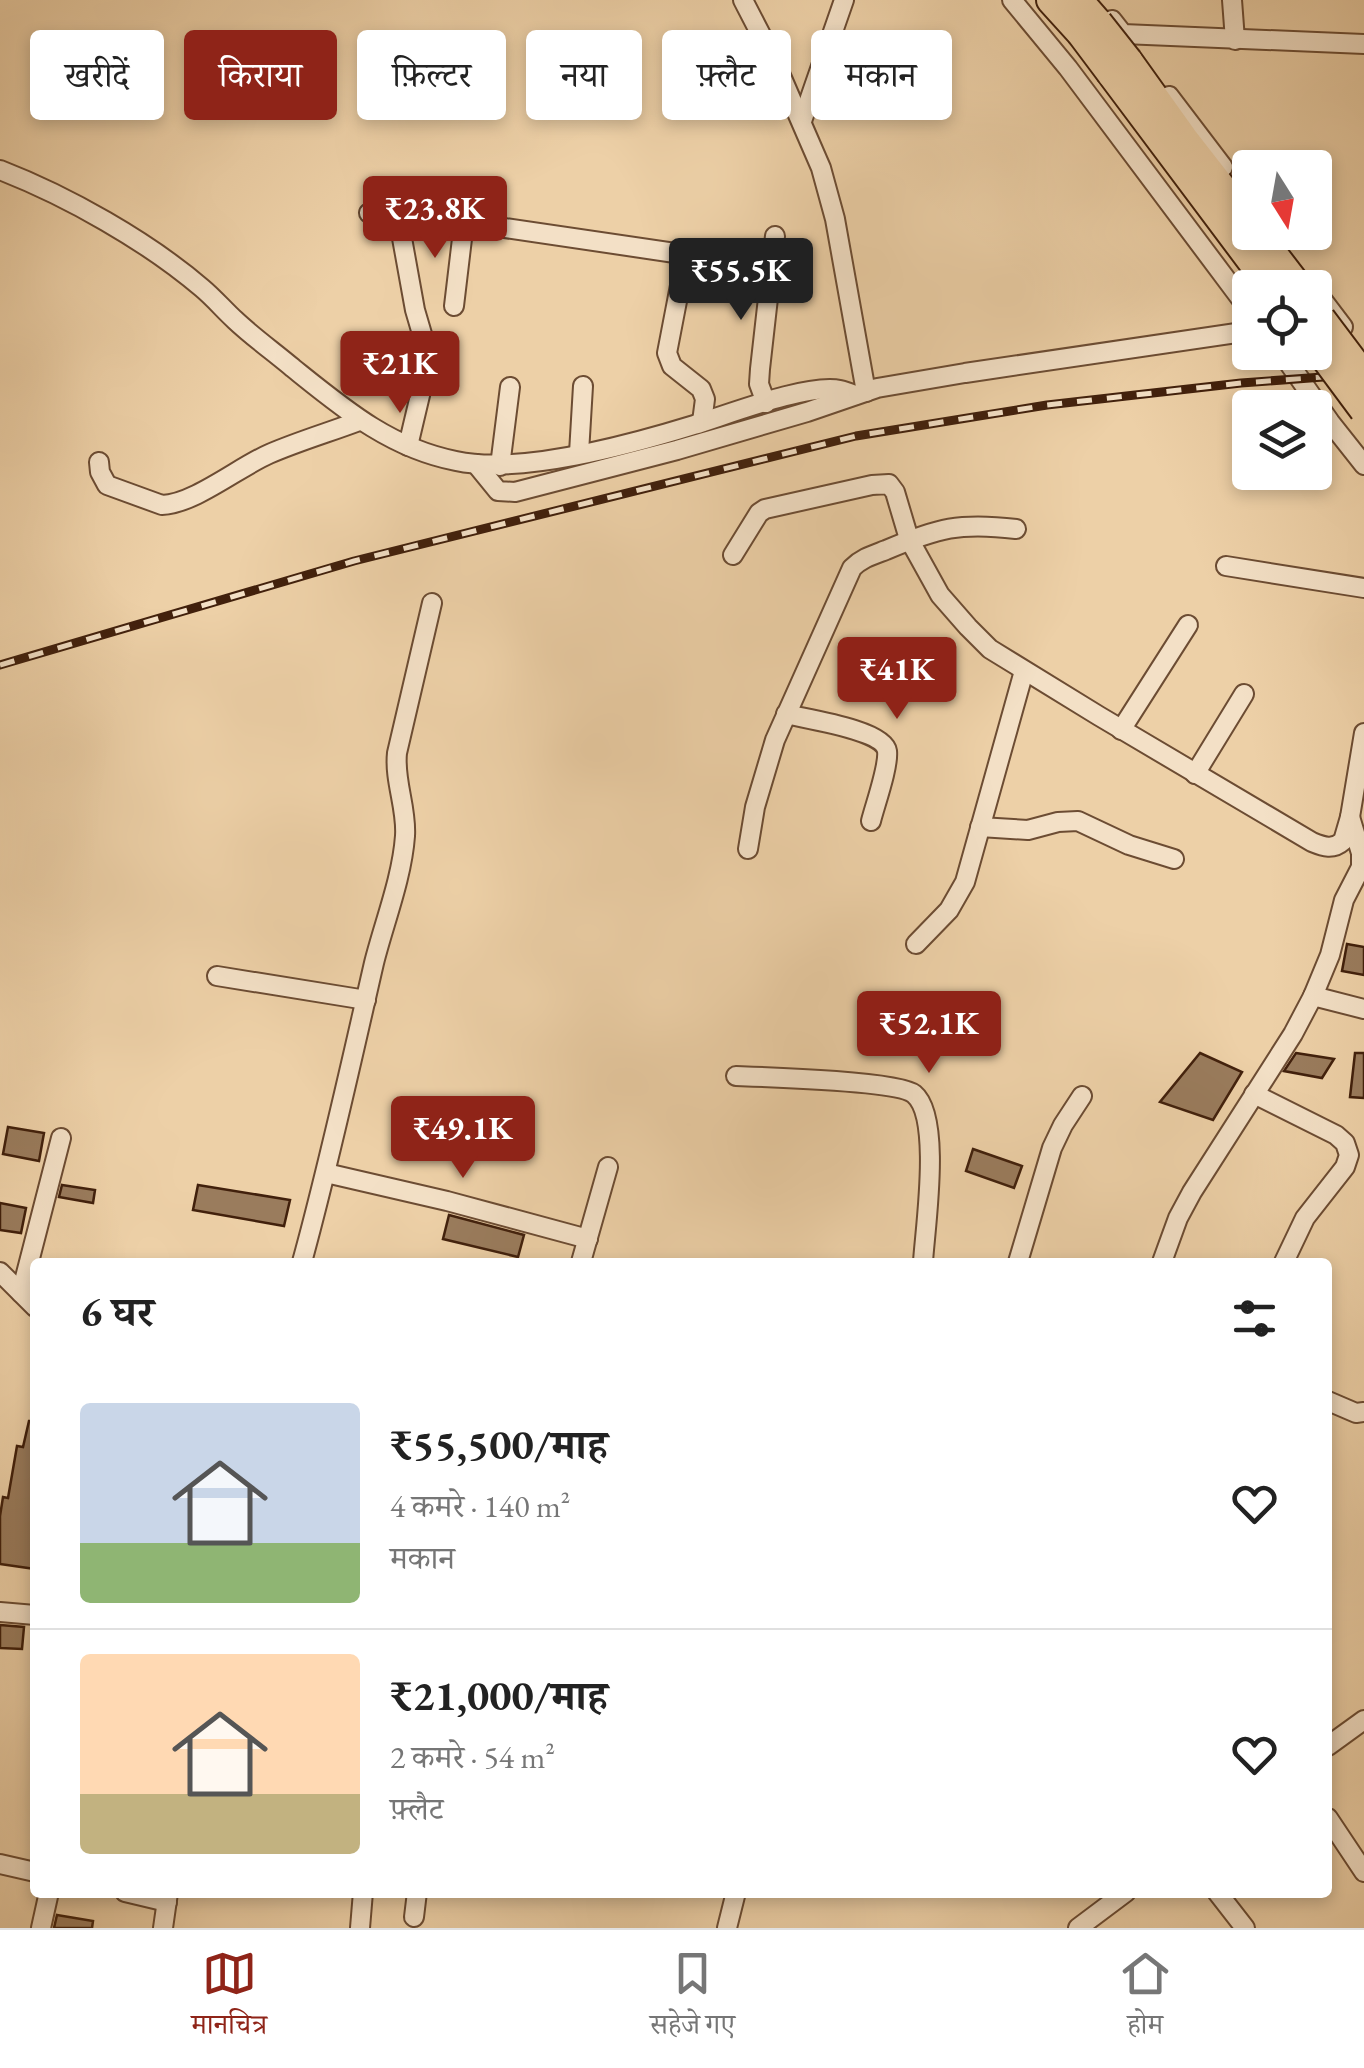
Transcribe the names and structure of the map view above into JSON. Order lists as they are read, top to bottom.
{
  "north": "bottom",
  "page": {
    "chip": [
      "खरीदें",
      "किराया",
      "फ़िल्टर",
      "नया",
      "फ़्लैट",
      "मकान"
    ],
    "price": [
      "₹23.8K",
      "₹55.5K",
      "₹21K",
      "₹41K",
      "₹52.1K",
      "₹49.1K"
    ],
    "heading": "6 घर",
    "list": [
      {
        "name": "₹55,500/माह",
        "note": "4 कमरे · 140 m² · मकान"
      },
      {
        "name": "₹21,000/माह",
        "note": "2 कमरे · 54 m² · फ़्लैट"
      }
    ],
    "tabs": ["मानचित्र", "सहेजे गए", "होम"]
  }
}
